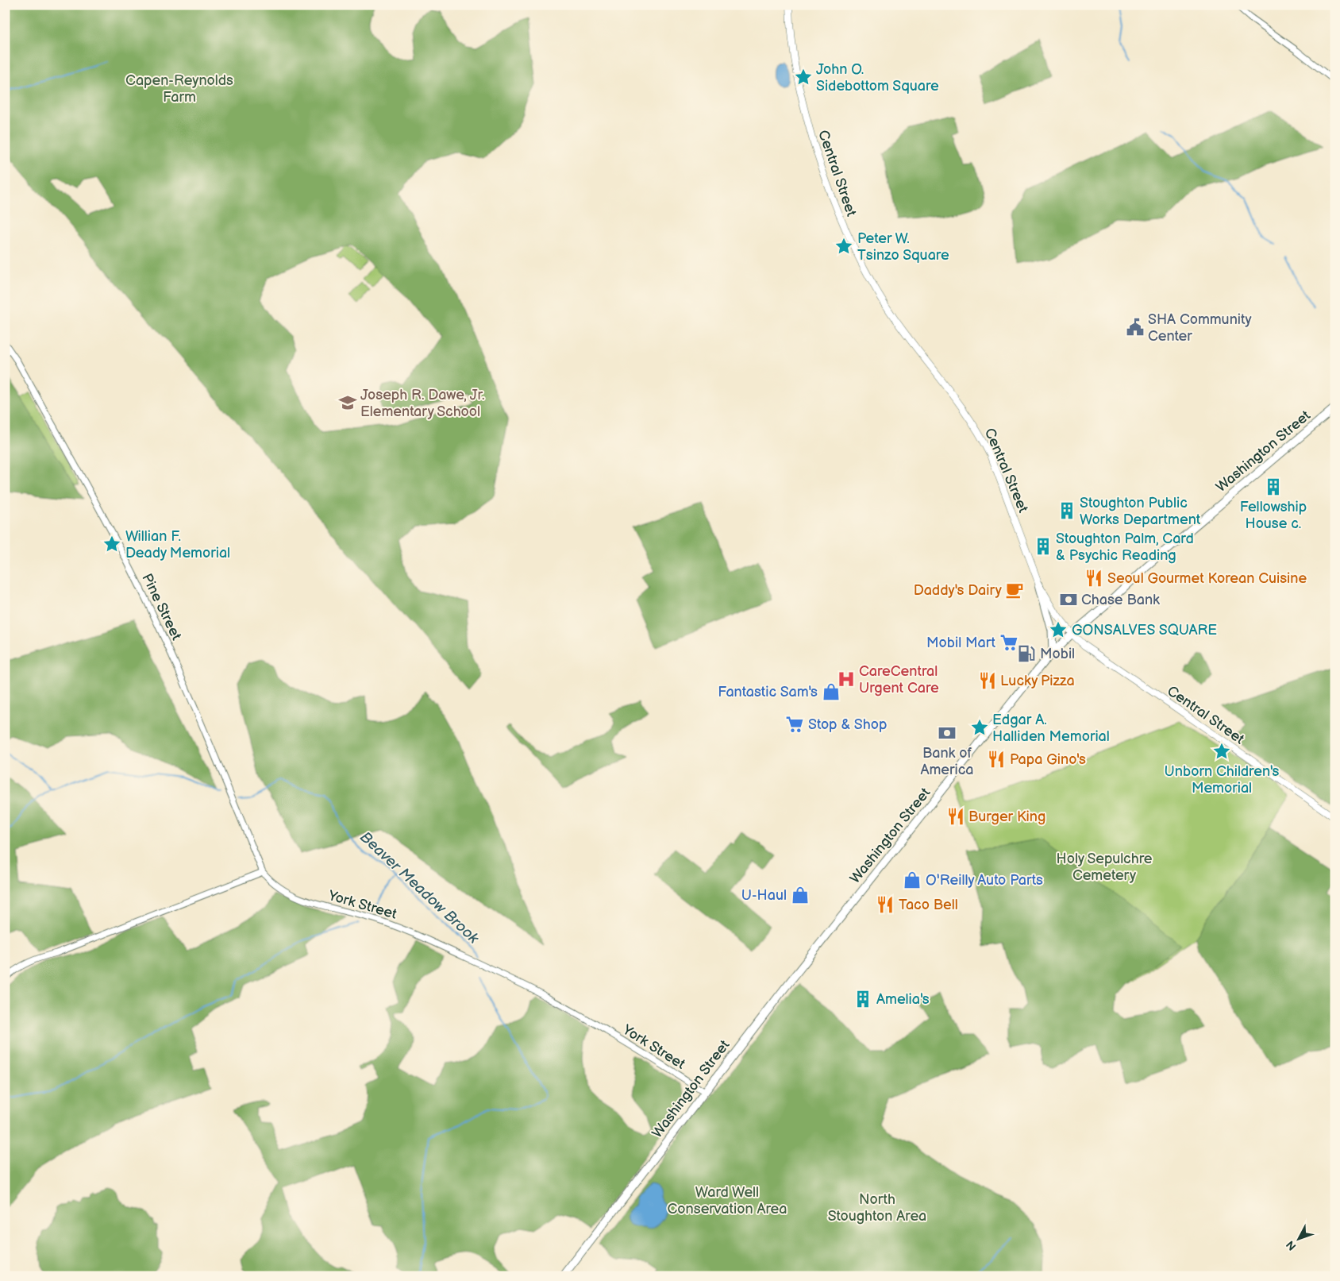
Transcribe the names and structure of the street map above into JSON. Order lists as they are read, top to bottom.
{
  "streets": {
    "main road": ["Central Street", "Washington Street"],
    "street": ["Pine Street", "York Street"]
  },
  "crossings": [
    ["Central Street", "Washington Street"],
    ["Washington Street", "York Street"],
    ["Pine Street", "York Street"]
  ],
  "water": ["Beaver Meadow Brook"],
  "parks": [
    "Capen-Reynolds Farm",
    "Holy Sepulchre Cemetery",
    "Ward Well Conservation Area",
    "North Stoughton Area"
  ],
  "places": {
    "place": [
      "John O. Sidebottom Square",
      "Peter W. Tsinzo Square",
      "Willian F. Deady Memorial",
      "GONSALVES SQUARE",
      "Edgar A. Halliden Memorial",
      "Unborn Children's Memorial"
    ],
    "public building": ["SHA Community Center"],
    "school or university": ["Joseph R. Dawe, Jr. Elementary School"],
    "building": [
      "Fellowship House c.",
      "Stoughton Public Works Department",
      "Stoughton Palm, Card & Psychic Reading",
      "Amelia's"
    ],
    "restaurant": [
      "Seoul Gourmet Korean Cuisine",
      "Lucky Pizza",
      "Papa Gino's",
      "Burger King",
      "Taco Bell"
    ],
    "cafe": ["Daddy's Dairy"],
    "bank": ["Chase Bank", "Bank of America"],
    "supermarket": ["Mobil Mart", "Stop & Shop"],
    "fuel station": ["Mobil"],
    "hospital": ["CareCentral Urgent Care"],
    "shop": ["Fantastic Sam's", "O'Reilly Auto Parts", "U-Haul"]
  },
  "north": "bottom left"
}
